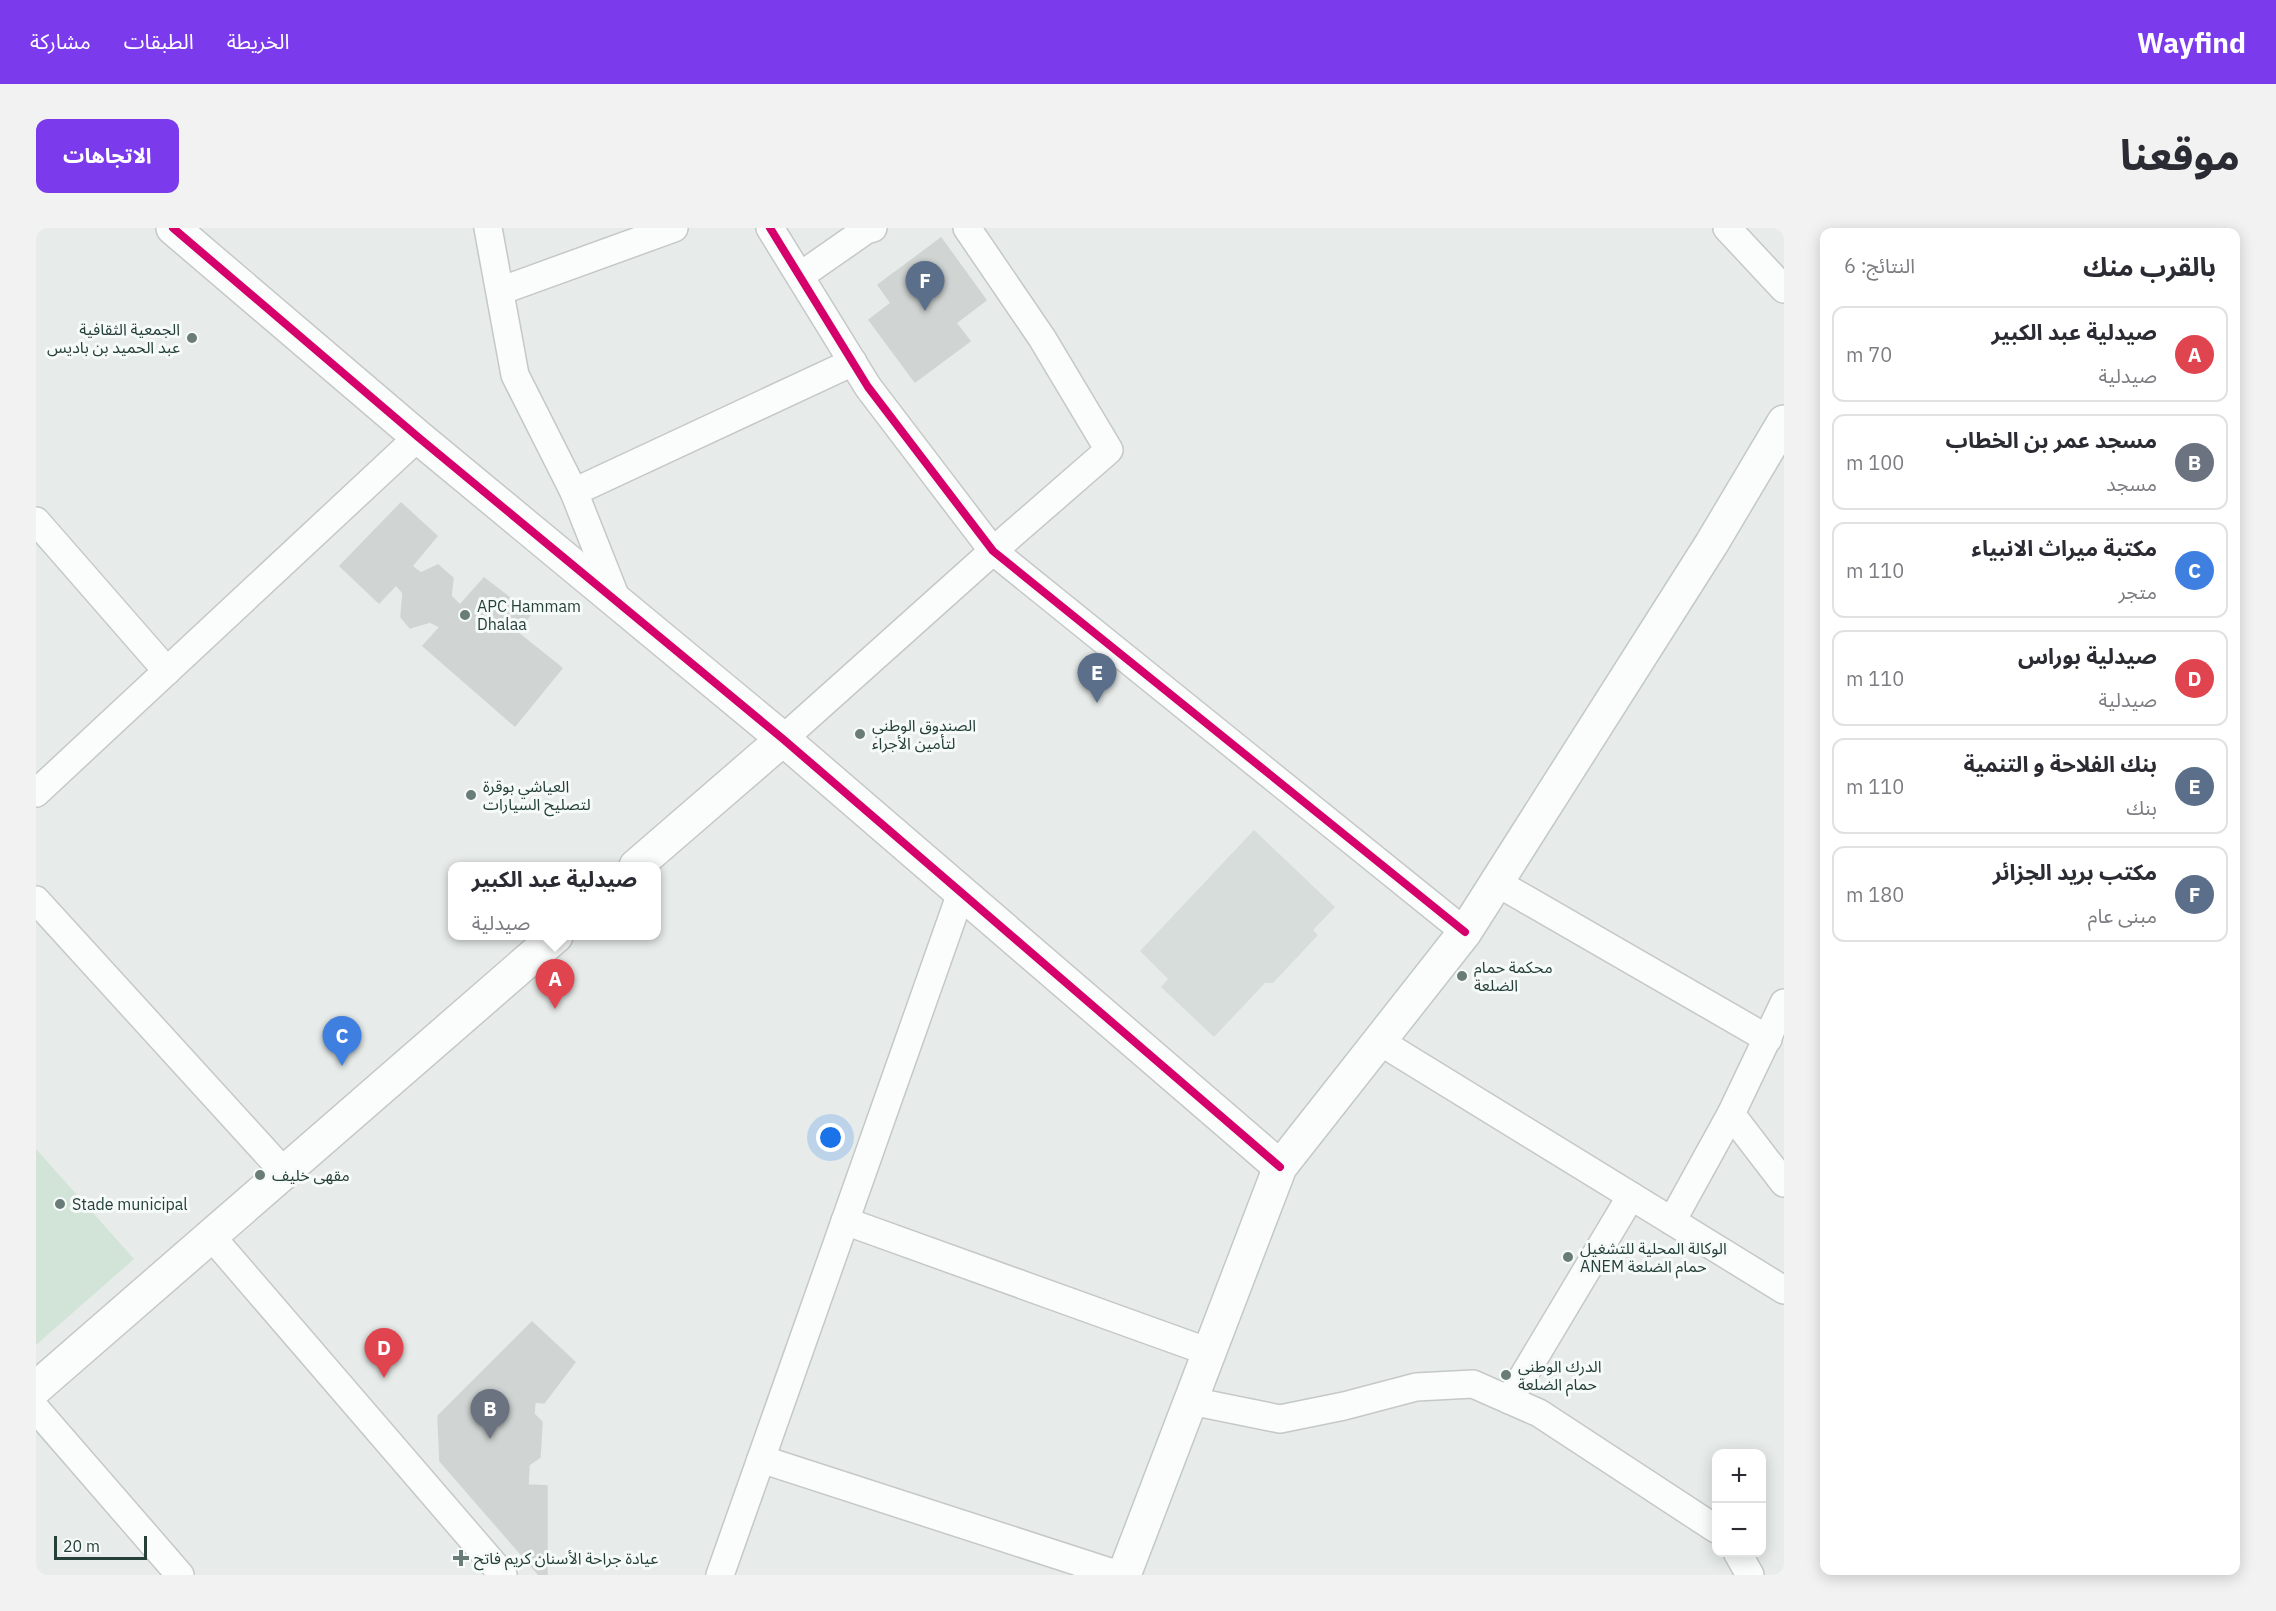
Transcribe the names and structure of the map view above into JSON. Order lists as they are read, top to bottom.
{
  "places": {
    "other": [
      "الجمعية الثقافية عبد الحميد بن باديس",
      "APC Hammam Dhalaa",
      "الصندوق الوطني لتأمين الأجراء",
      "العياشي بوقرة لتصليح السيارات",
      "محكمة حمام الضلعة",
      "مقهى خليف",
      "Stade municipal",
      "الوكالة المحلية للتشغيل ANEM حمام الضلعة",
      "الدرك الوطني حمام الضلعة"
    ],
    "health": ["عيادة جراحة الأسنان كريم فاتح"]
  },
  "scale_bar": "20 m",
  "page": {
    "header": "Wayfind",
    "nav": ["الخريطة", "الطبقات", "مشاركة"],
    "title": "موقعنا",
    "buttons": "الاتجاهات",
    "heading": ["بالقرب منك", "النتائج: 6"],
    "pins": [
      "F",
      "E",
      "A",
      "C",
      "D",
      "B"
    ],
    "list": [
      {
        "mark": "A",
        "name": "صيدلية عبد الكبير",
        "note": "صيدلية",
        "value": "70 m"
      },
      {
        "mark": "B",
        "name": "مسجد عمر بن الخطاب",
        "note": "مسجد",
        "value": "100 m"
      },
      {
        "mark": "C",
        "name": "مكتبة ميراث الانبياء",
        "note": "متجر",
        "value": "110 m"
      },
      {
        "mark": "D",
        "name": "صيدلية بوراس",
        "note": "صيدلية",
        "value": "110 m"
      },
      {
        "mark": "E",
        "name": "بنك الفلاحة و التنمية",
        "note": "بنك",
        "value": "110 m"
      },
      {
        "mark": "F",
        "name": "مكتب بريد الجزائر",
        "note": "مبنى عام",
        "value": "180 m"
      }
    ],
    "popup": ["صيدلية عبد الكبير", "صيدلية"],
    "map_buttons": ["+", "−"],
    "scale": "20 m"
  }
}
